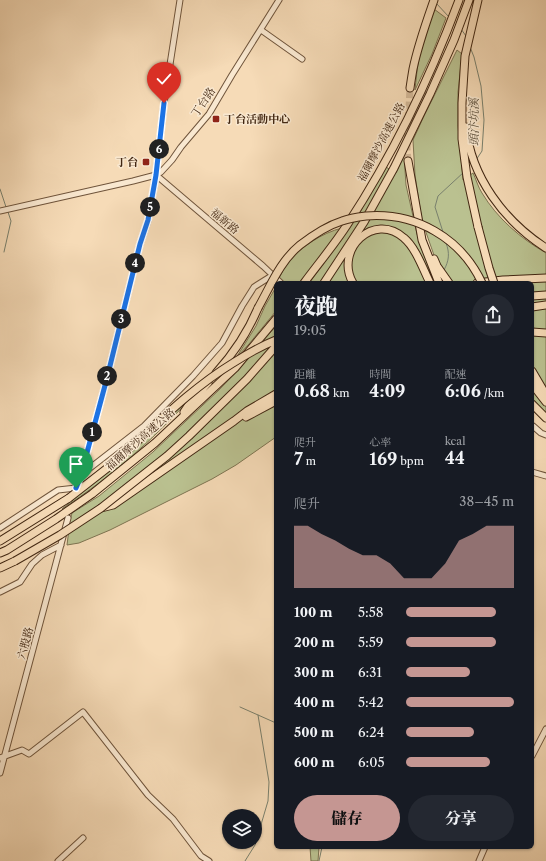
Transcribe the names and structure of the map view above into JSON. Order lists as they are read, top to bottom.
{
  "streets": {
    "highway": ["福爾摩沙高速公路"],
    "street": ["丁台路", "福新路", "六股路"]
  },
  "crossings": [
    ["丁台路", "福新路"]
  ],
  "water": ["頭汴坑溪"],
  "places": {
    "transit": ["丁台活動中心", "丁台"]
  },
  "page": {
    "pins": [
      "6",
      "5",
      "4",
      "3",
      "2",
      "1"
    ],
    "heading": ["夜跑", "19:05"],
    "stats": [
      ["距離", "0.68 km"],
      ["時間", "4:09"],
      ["配速", "6:06 /km"],
      ["爬升", "7 m"],
      ["心率", "169 bpm"],
      ["kcal", "44"]
    ],
    "chart": ["爬升", "38–45 m"],
    "list": [
      {
        "name": "100 m",
        "note": "5:58"
      },
      {
        "name": "200 m",
        "note": "5:59"
      },
      {
        "name": "300 m",
        "note": "6:31"
      },
      {
        "name": "400 m",
        "note": "5:42"
      },
      {
        "name": "500 m",
        "note": "6:24"
      },
      {
        "name": "600 m",
        "note": "6:05"
      }
    ],
    "buttons": ["儲存", "分享"]
  }
}
